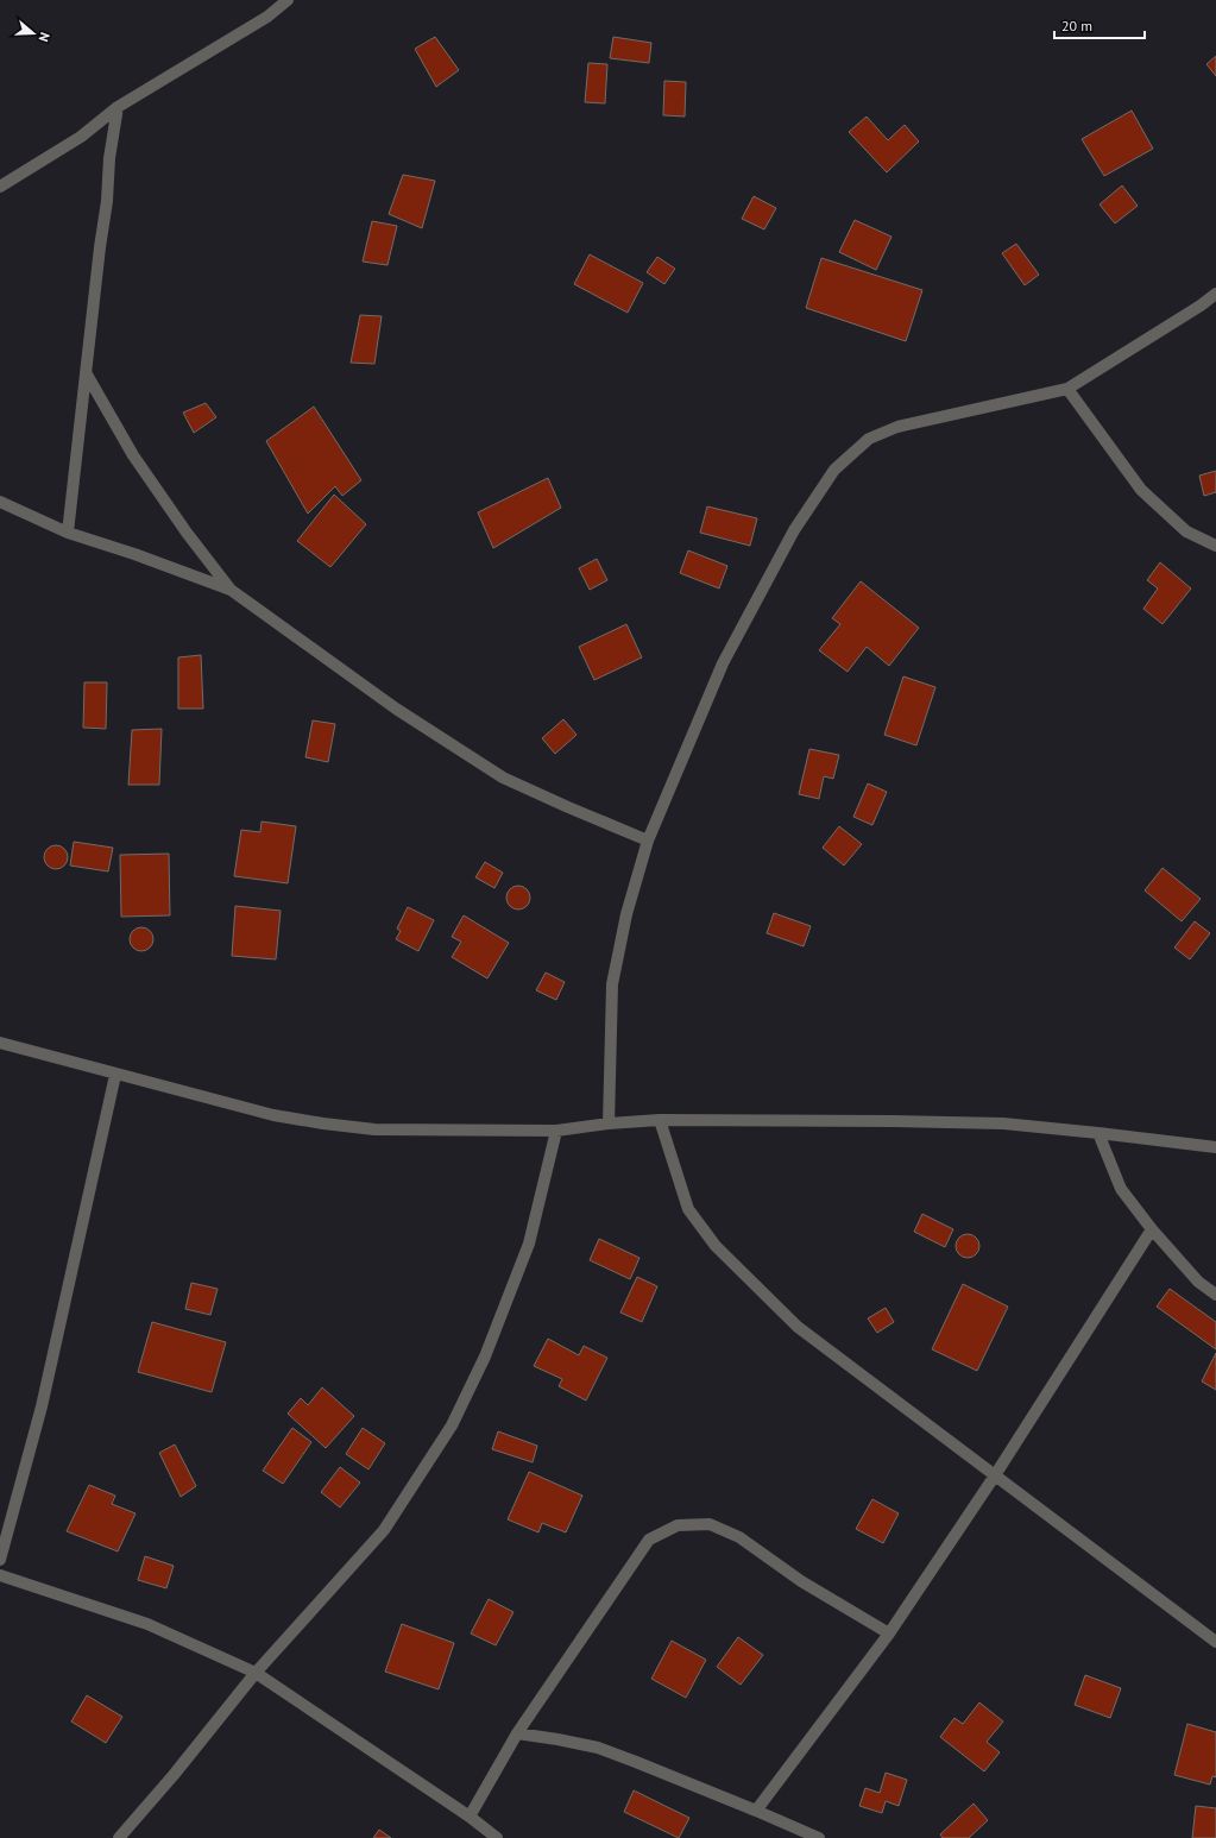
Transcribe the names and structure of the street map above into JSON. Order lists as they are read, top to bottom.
{
  "scale_bar": "20 m",
  "north": "right"
}
